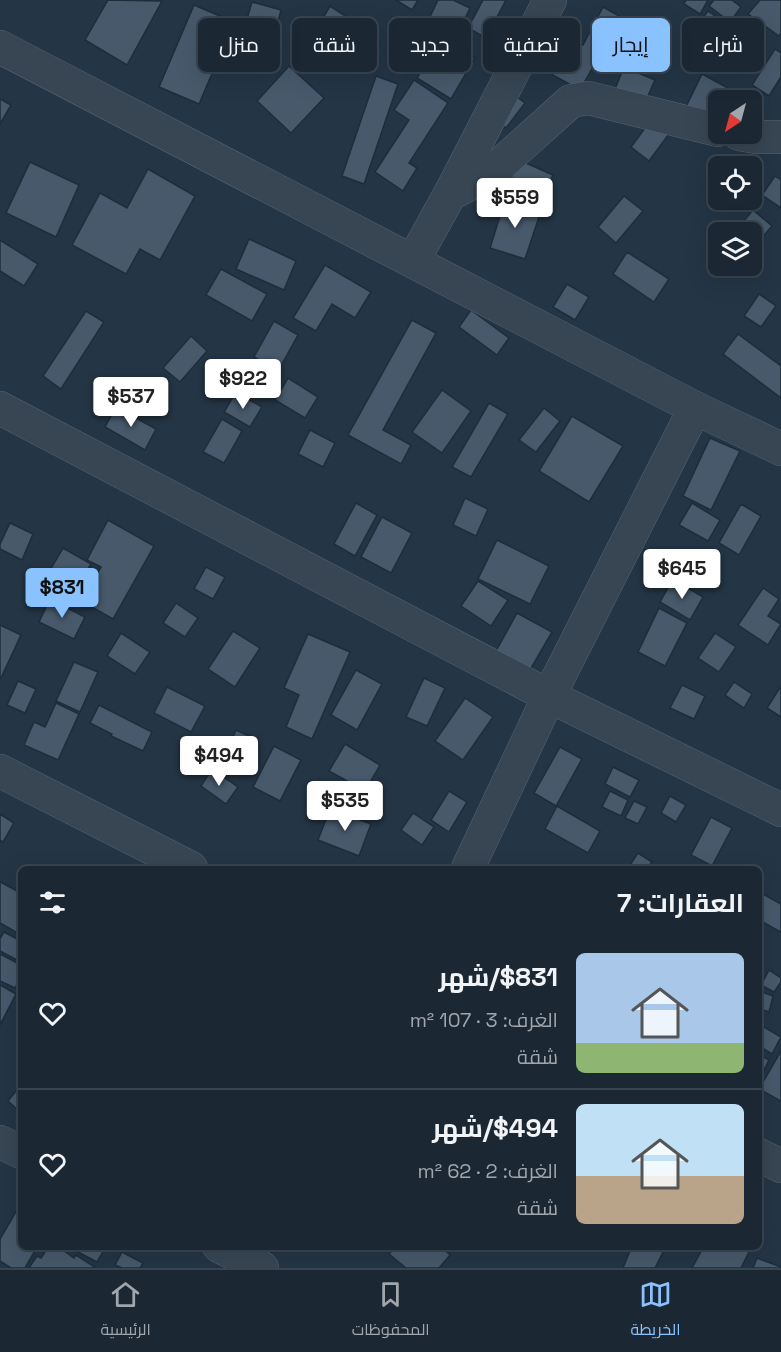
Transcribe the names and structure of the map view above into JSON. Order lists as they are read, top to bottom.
{
  "north": "bottom left",
  "page": {
    "chip": [
      "شراء",
      "إيجار",
      "تصفية",
      "جديد",
      "شقة",
      "منزل"
    ],
    "price": [
      "$559",
      "$922",
      "$537",
      "$645",
      "$831",
      "$494",
      "$535"
    ],
    "heading": "العقارات: 7",
    "list": [
      {
        "name": "$831/شهر",
        "note": "الغرف: 3 · 107 m² · شقة"
      },
      {
        "name": "$494/شهر",
        "note": "الغرف: 2 · 62 m² · شقة"
      }
    ],
    "tabs": ["الخريطة", "المحفوظات", "الرئيسية"]
  }
}
